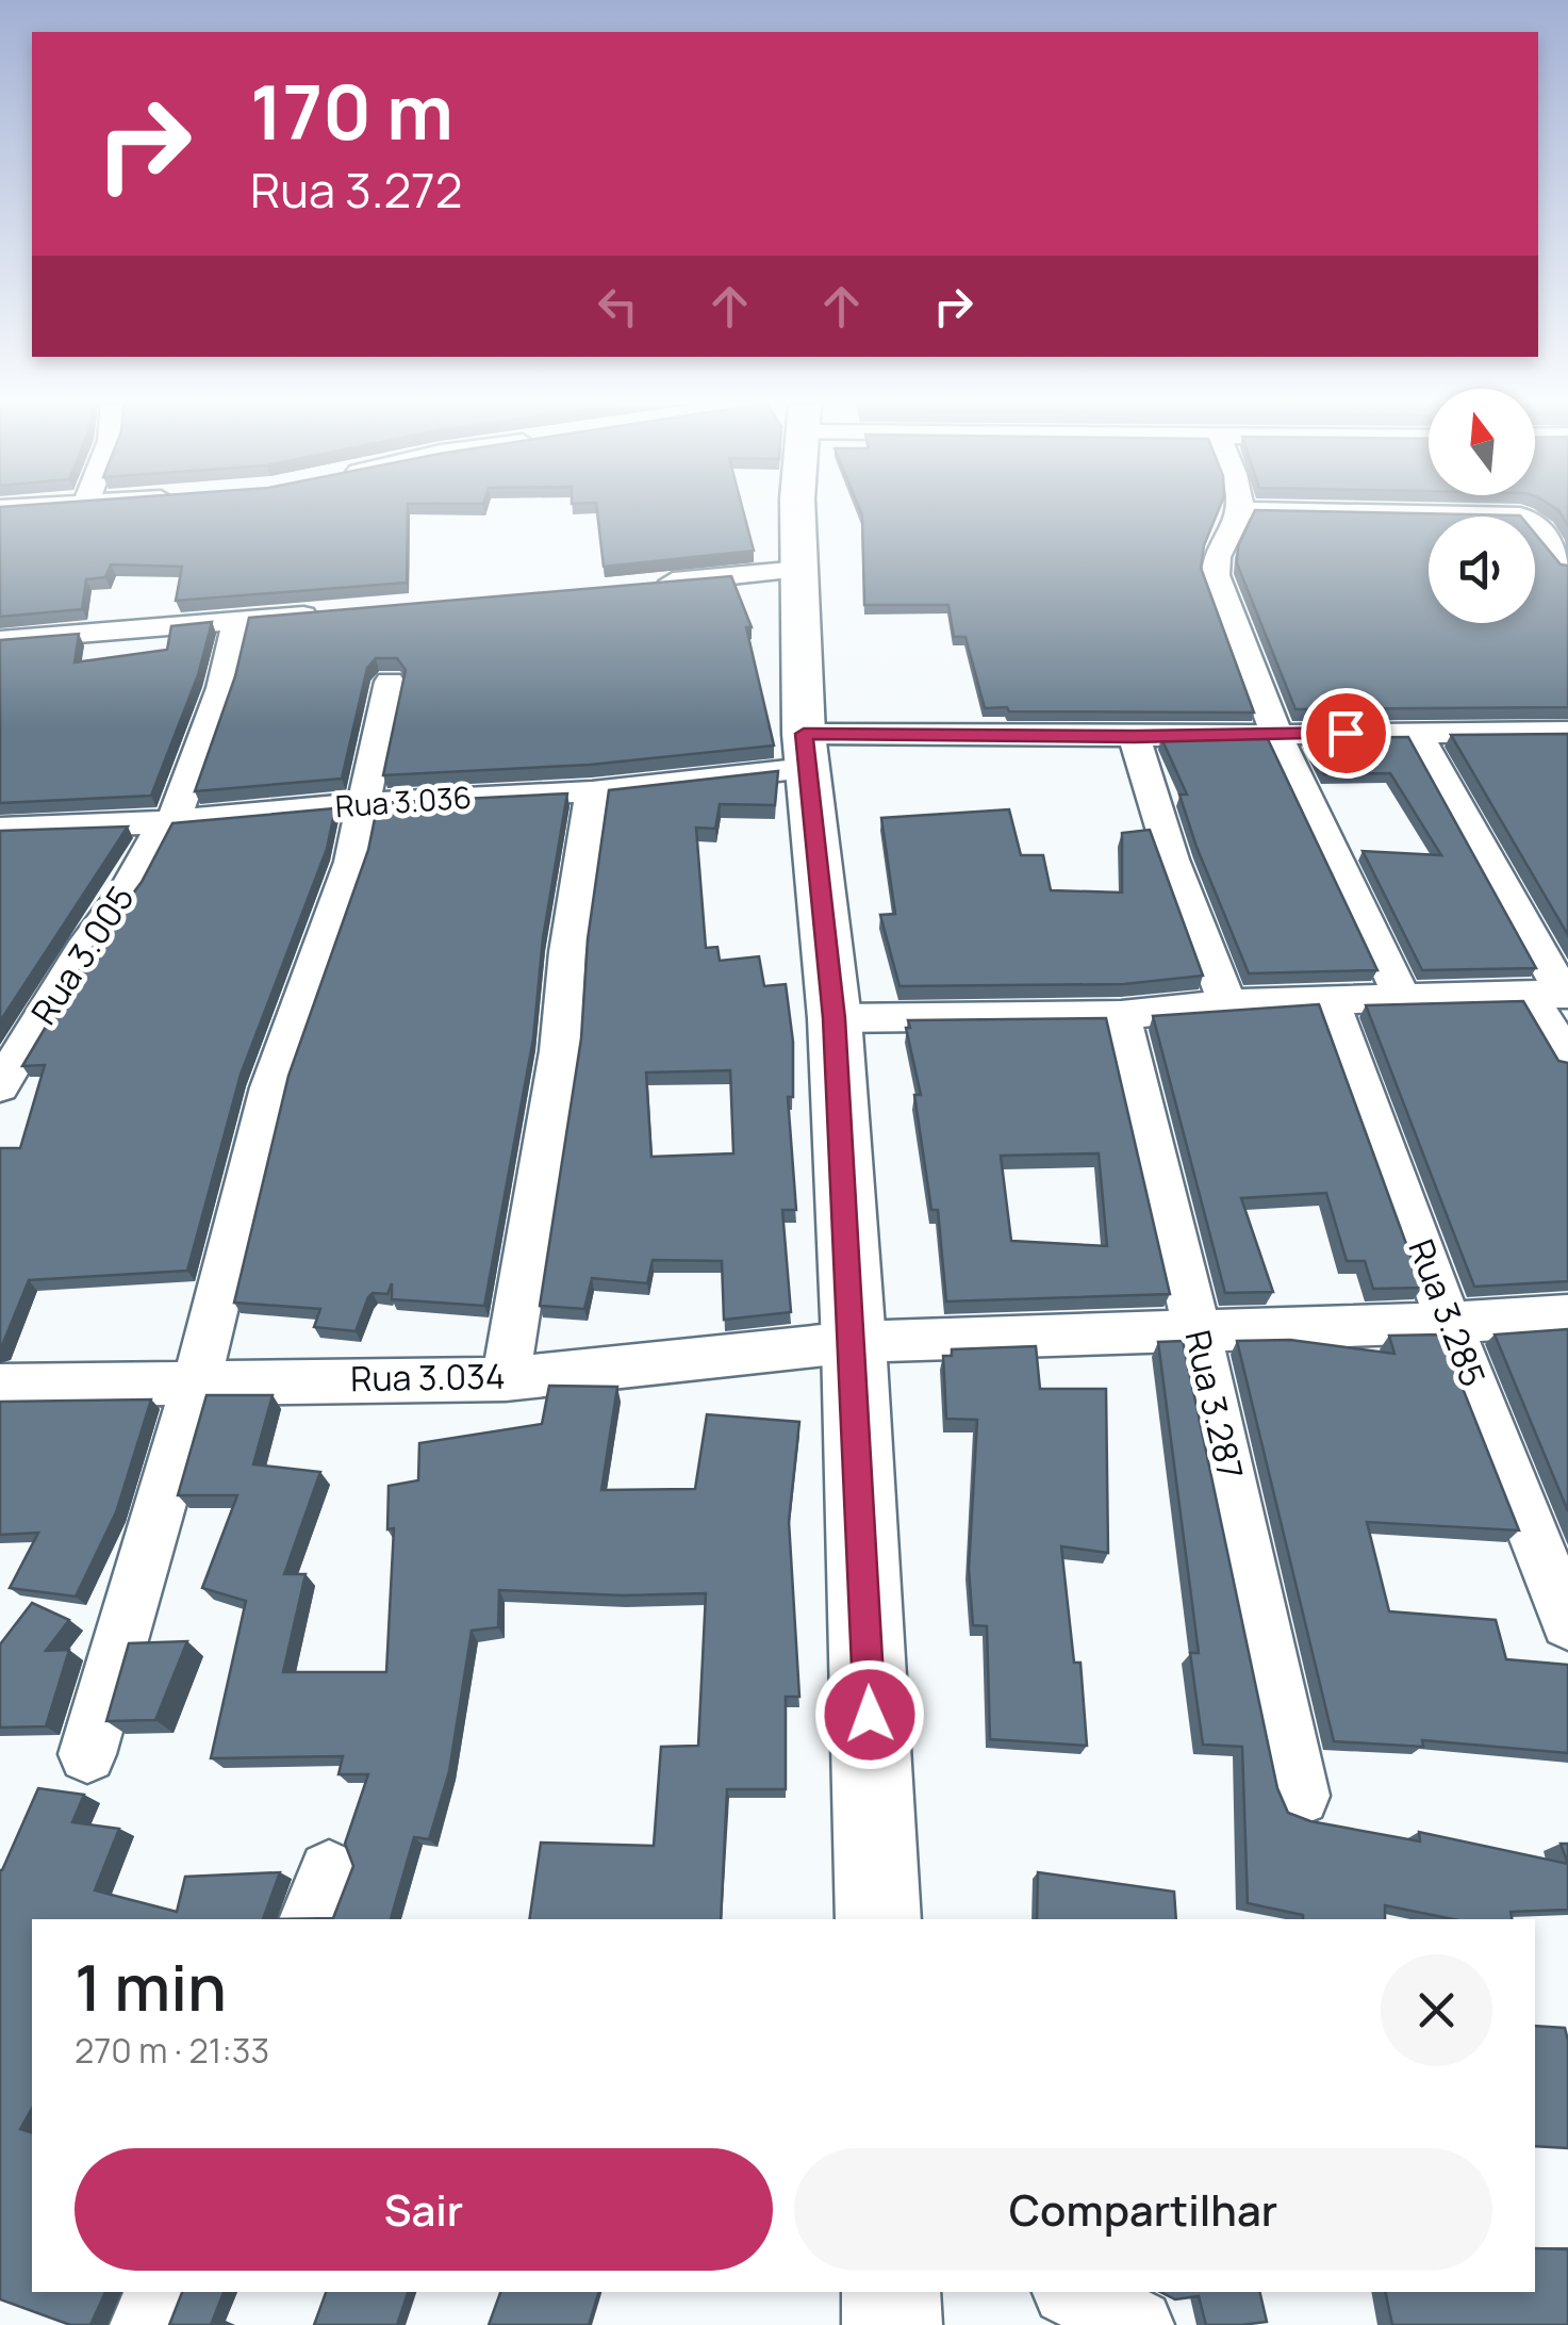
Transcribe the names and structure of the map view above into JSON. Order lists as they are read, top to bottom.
{
  "streets": {
    "street": [
      "Rua 3.036",
      "Rua 3.005",
      "Rua 3.285",
      "Rua 3.034",
      "Rua 3.287"
    ]
  },
  "crossings": [
    ["Rua 3.036", "Rua 3.005"],
    ["Rua 3.285", "Rua 3.034"],
    ["Rua 3.034", "Rua 3.287"]
  ],
  "north": "top",
  "page": {
    "turn": ["170 m", "Rua 3.272"],
    "heading": ["1 min", "270 m · 21:33"],
    "buttons": ["Sair", "Compartilhar"]
  }
}
